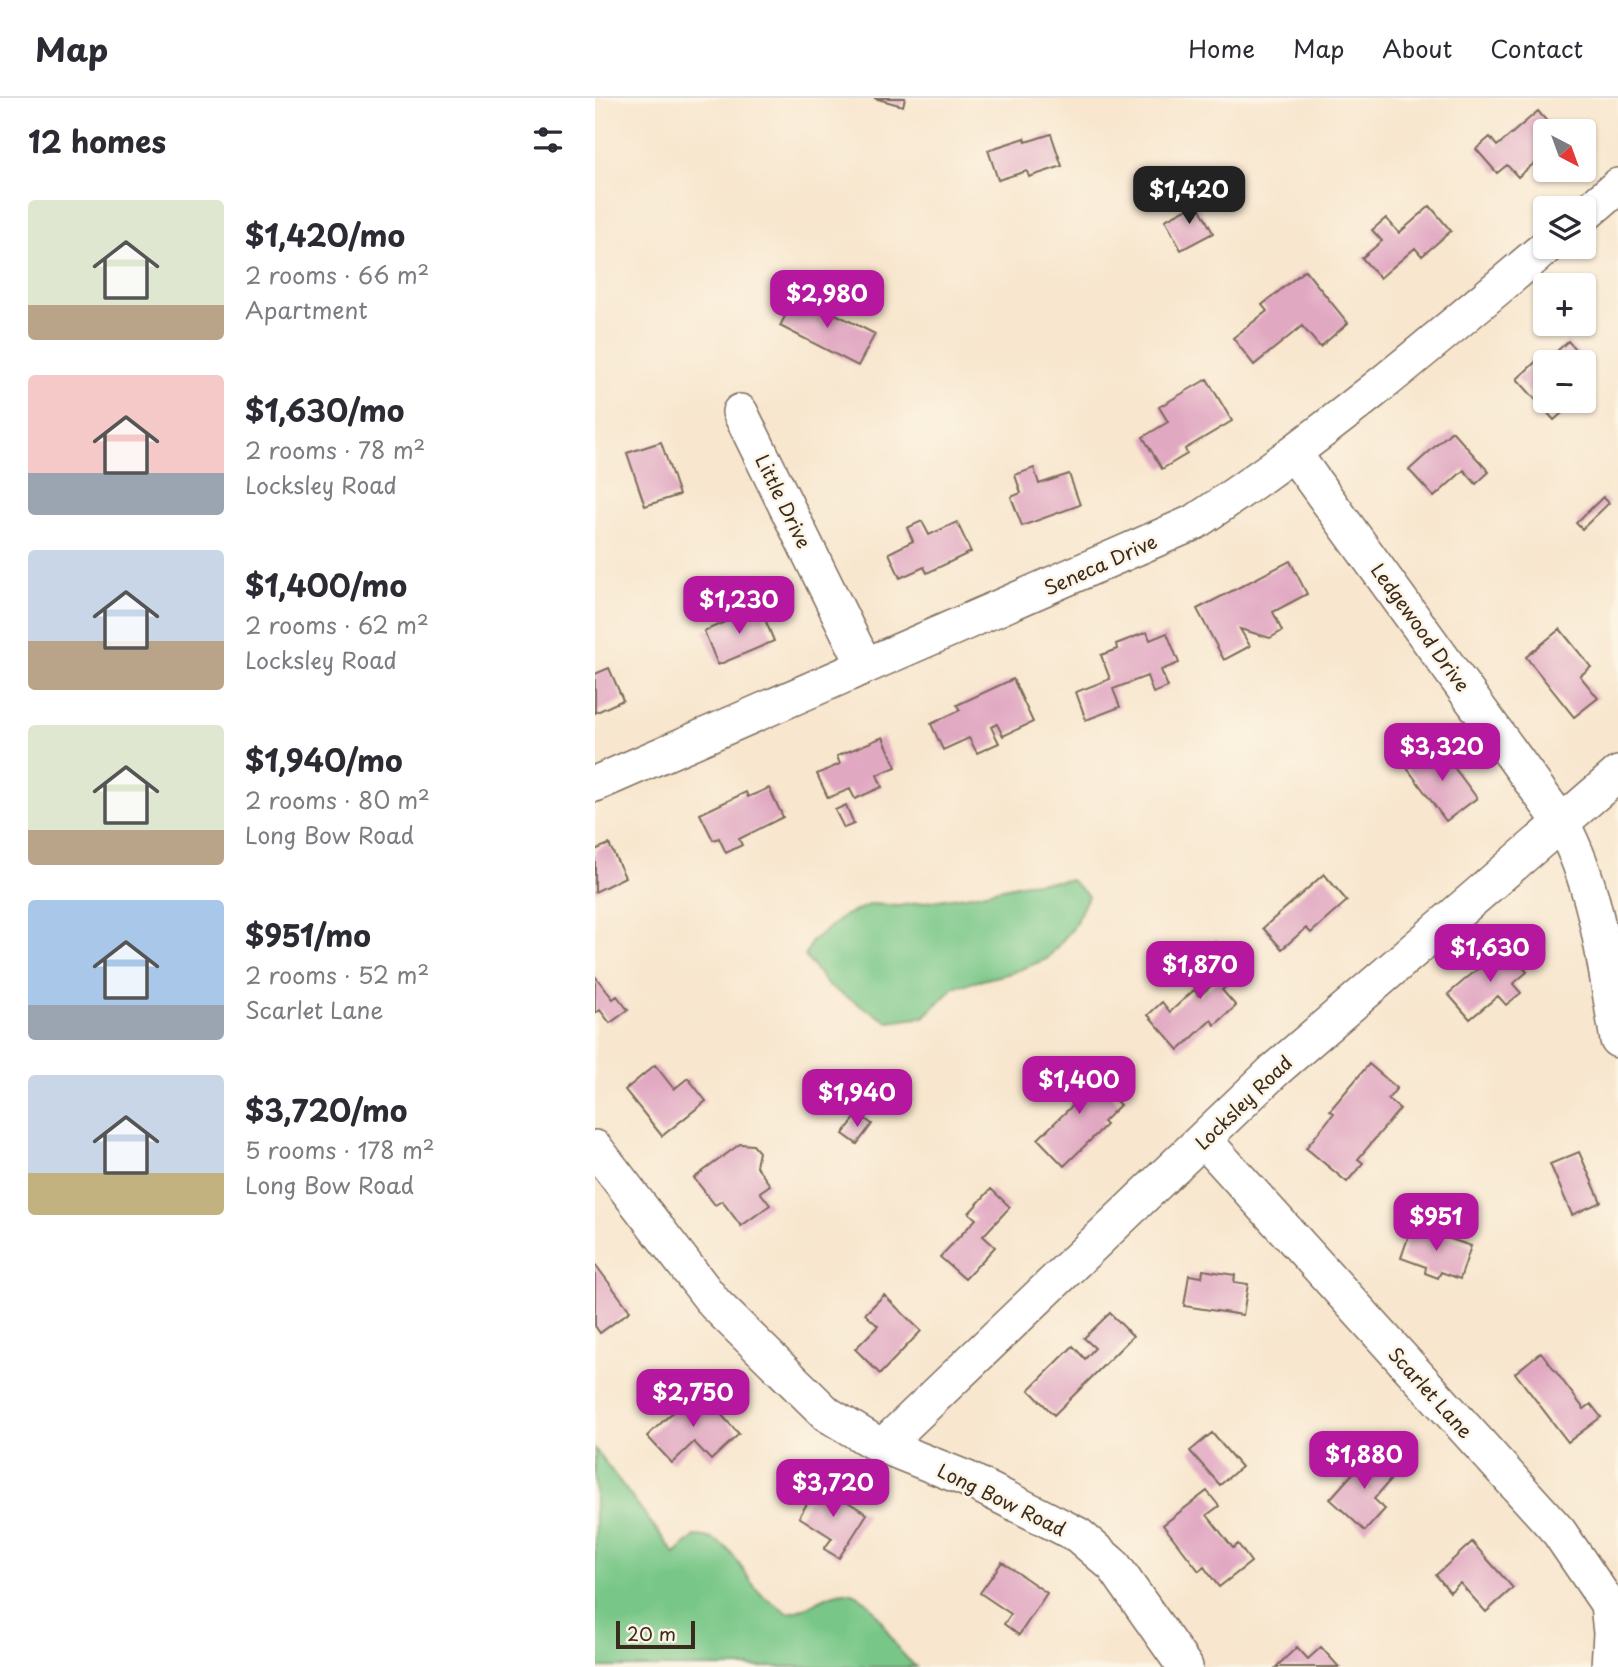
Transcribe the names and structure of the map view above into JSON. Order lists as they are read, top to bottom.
{
  "streets": {
    "street": [
      "Little Drive",
      "Seneca Drive",
      "Ledgewood Drive",
      "Locksley Road",
      "Scarlet Lane",
      "Long Bow Road"
    ]
  },
  "crossings": [
    ["Little Drive", "Seneca Drive"],
    ["Seneca Drive", "Ledgewood Drive"],
    ["Ledgewood Drive", "Locksley Road"],
    ["Locksley Road", "Scarlet Lane"],
    ["Locksley Road", "Long Bow Road"]
  ],
  "scale_bar": "20 m",
  "north": "bottom right",
  "page": {
    "header": "Map",
    "nav": [
      "Home",
      "Map",
      "About",
      "Contact"
    ],
    "heading": "12 homes",
    "map_buttons": ["+", "−"],
    "price": [
      "$1,420",
      "$2,980",
      "$1,230",
      "$3,320",
      "$1,630",
      "$1,870",
      "$1,400",
      "$1,940",
      "$951",
      "$2,750",
      "$1,880",
      "$3,720"
    ],
    "list": [
      {
        "name": "$1,420/mo",
        "note": "2 rooms · 66 m² · Apartment"
      },
      {
        "name": "$1,630/mo",
        "note": "2 rooms · 78 m² · Locksley Road"
      },
      {
        "name": "$1,400/mo",
        "note": "2 rooms · 62 m² · Locksley Road"
      },
      {
        "name": "$1,940/mo",
        "note": "2 rooms · 80 m² · Long Bow Road"
      },
      {
        "name": "$951/mo",
        "note": "2 rooms · 52 m² · Scarlet Lane"
      },
      {
        "name": "$3,720/mo",
        "note": "5 rooms · 178 m² · Long Bow Road"
      }
    ],
    "scale": "20 m"
  }
}
